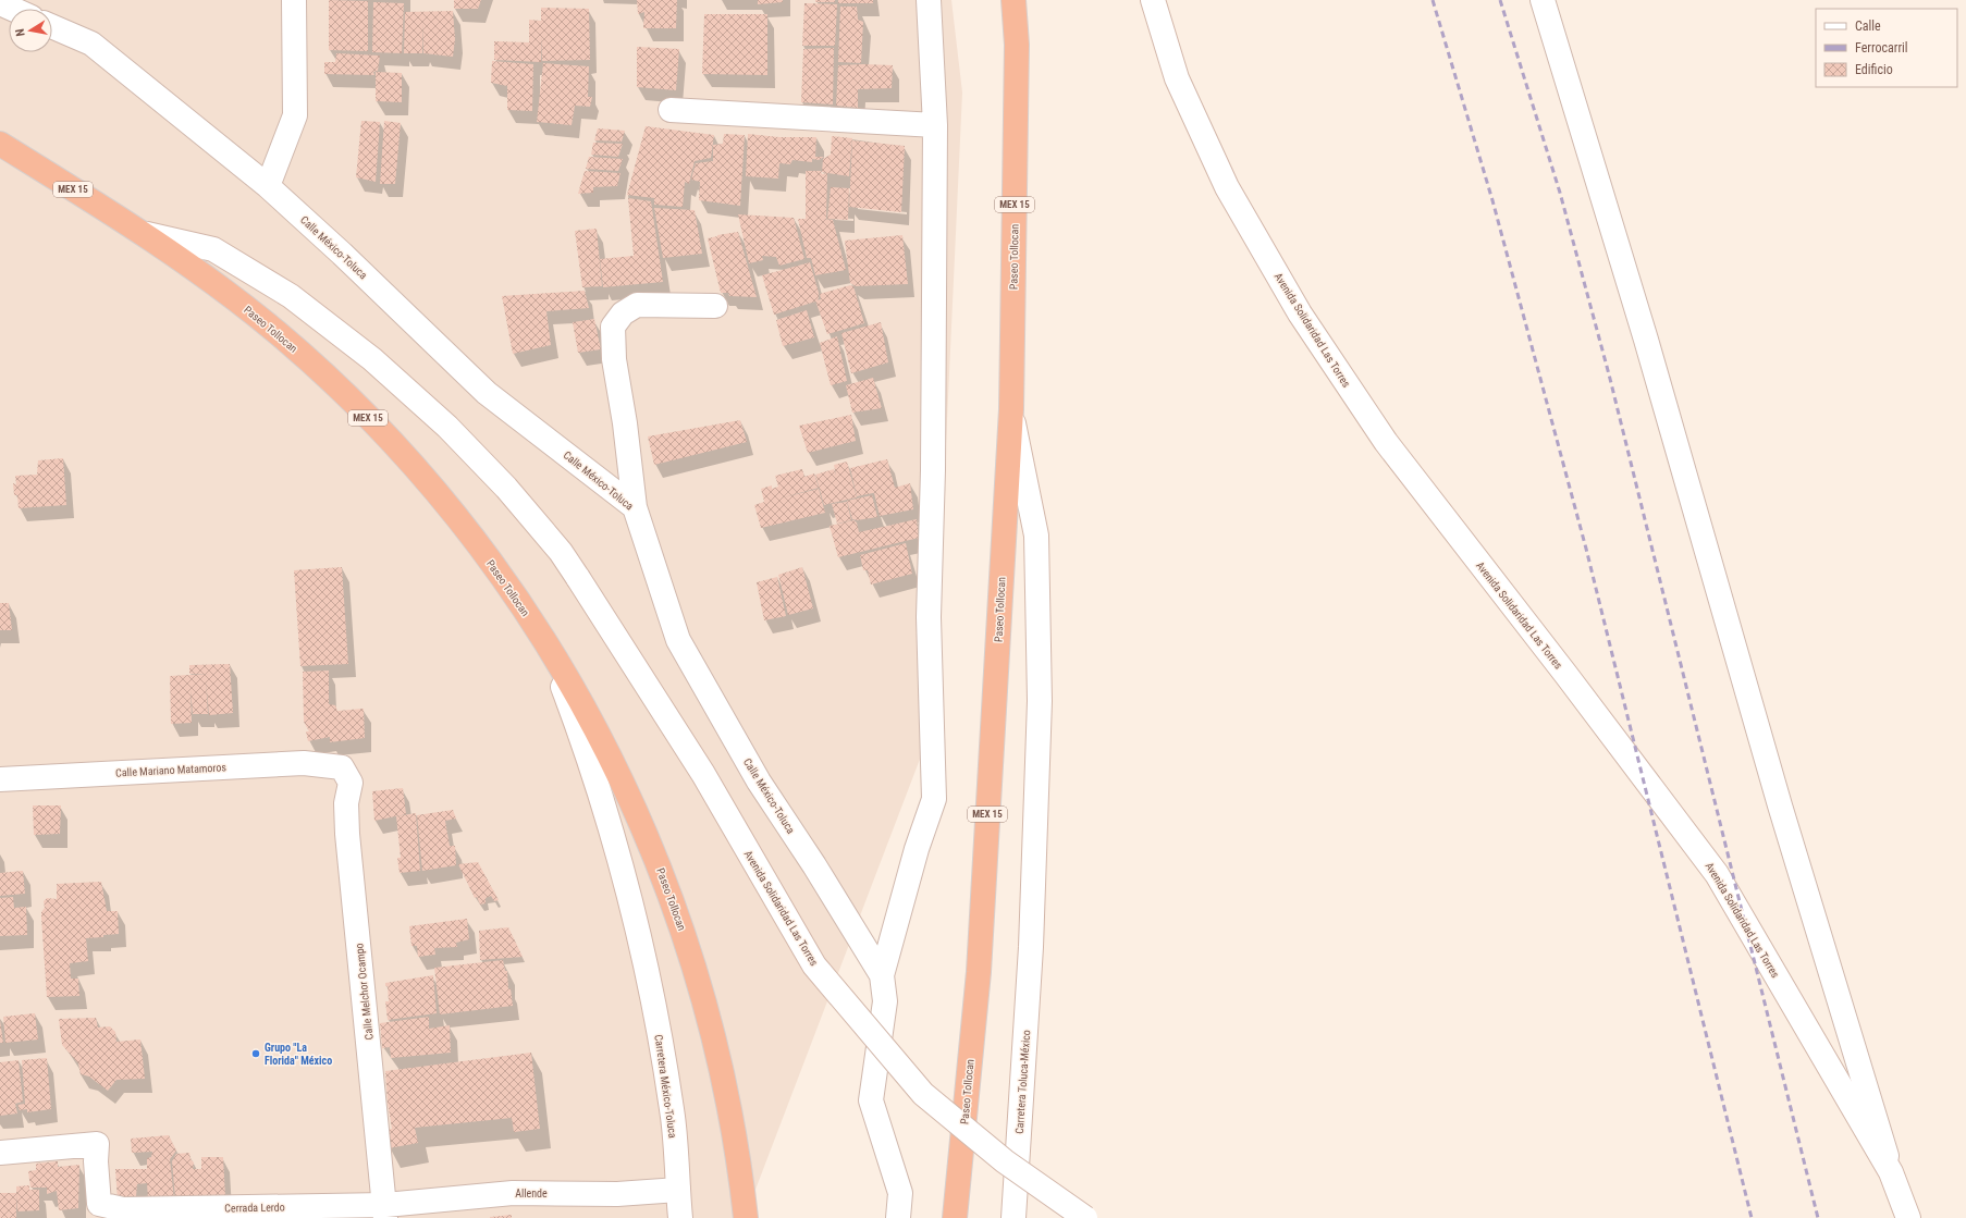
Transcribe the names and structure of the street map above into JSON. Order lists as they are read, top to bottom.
{
  "streets": {
    "highway": ["MEX 15", "Paseo Tollocan"],
    "street": [
      "Calle México-Toluca",
      "Avenida Solidaridad Las Torres",
      "Calle Mariano Matamoros",
      "Calle Melchor Ocampo",
      "Carretera Toluca-México",
      "Carretera México-Toluca",
      "Allende",
      "Cerrada Lerdo"
    ]
  },
  "crossings": [
    ["Paseo Tollocan", "Avenida Solidaridad Las Torres"],
    ["Paseo Tollocan", "Carretera Toluca-México"],
    ["Paseo Tollocan", "Carretera México-Toluca"],
    ["Calle Mariano Matamoros", "Calle Melchor Ocampo"],
    ["Calle Melchor Ocampo", "Allende"],
    ["Calle Melchor Ocampo", "Cerrada Lerdo"],
    ["Carretera México-Toluca", "Allende"],
    ["Allende", "Cerrada Lerdo"]
  ],
  "places": ["Grupo \"La Florida\" México"],
  "legend": ["Calle", "Ferrocarril", "Edificio"],
  "north": "left"
}
